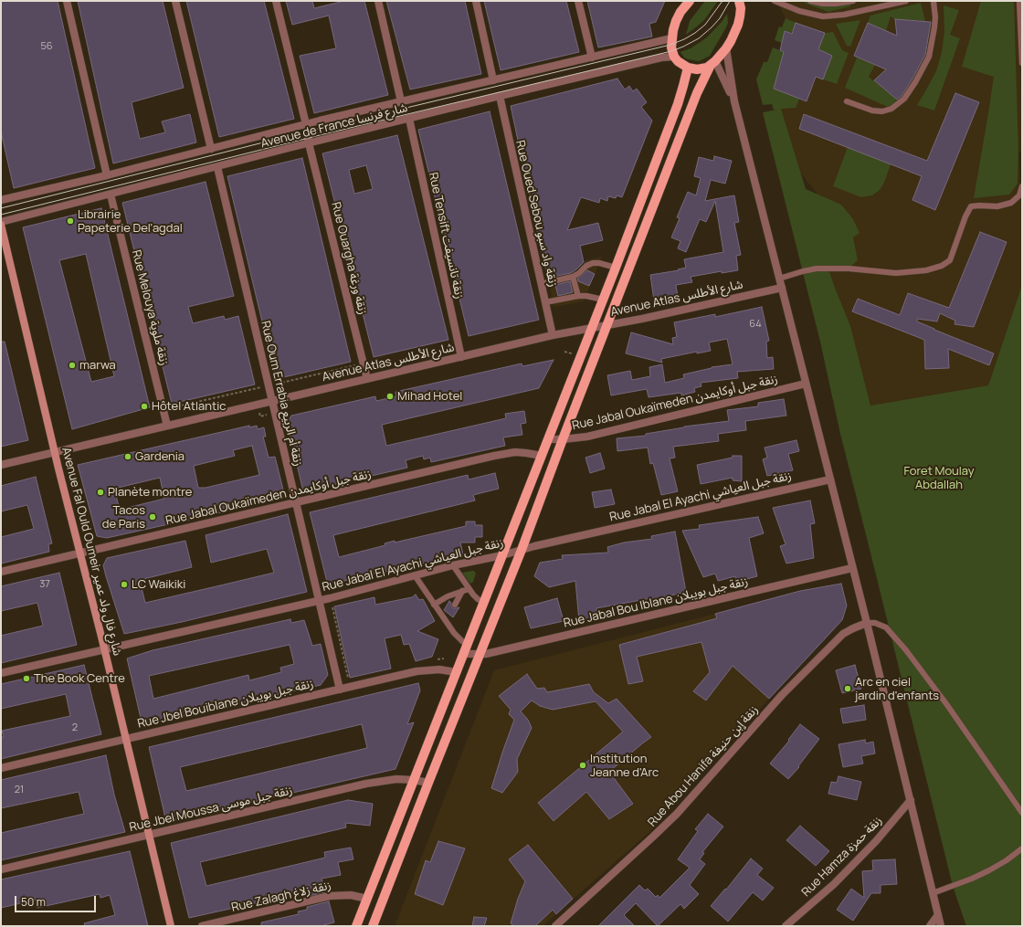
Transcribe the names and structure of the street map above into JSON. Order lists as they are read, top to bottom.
{
  "streets": {
    "main road": ["Avenue Fal Ould Oumeir شارع فال ولد عمير"],
    "street": [
      "Avenue de France شارع فرنسا",
      "Rue Oued Sebou زنقة واد سبو",
      "Rue Tensift زنقة تانسيفت",
      "Rue Ouargha زنقة ورغة",
      "Avenue Atlas شارع الأطلس",
      "Rue Melouya زنقة ملوية",
      "Rue Oum Errabia زنقة أم الربيع",
      "Rue Jabal Oukaïmeden زنقة جبل أوكايمدن",
      "Rue Jabal El Ayachi زنقة جبل العياشي",
      "Rue Jabal Bou Iblane زنقة جبل بويبلان",
      "Rue Jbel Bouiblane زنقة جبل بويبلان",
      "Rue Abou Hanifa زنقة اٍبن حنيفة",
      "Rue Jbel Moussa زنقة جبل موسى",
      "Rue Hamza زنقة حمزة",
      "Rue Zalagh زنقة زلاغ"
    ]
  },
  "crossings": [
    ["Avenue de France شارع فرنسا", "Rue Oued Sebou زنقة واد سبو"],
    ["Avenue de France شارع فرنسا", "Rue Tensift زنقة تانسيفت"],
    ["Avenue de France شارع فرنسا", "Rue Ouargha زنقة ورغة"],
    ["Avenue de France شارع فرنسا", "Rue Melouya زنقة ملوية"],
    ["Avenue de France شارع فرنسا", "Rue Oum Errabia زنقة أم الربيع"],
    ["Avenue de France شارع فرنسا", "Avenue Fal Ould Oumeir شارع فال ولد عمير"],
    ["Rue Oued Sebou زنقة واد سبو", "Avenue Atlas شارع الأطلس"],
    ["Rue Tensift زنقة تانسيفت", "Avenue Atlas شارع الأطلس"],
    ["Rue Ouargha زنقة ورغة", "Avenue Atlas شارع الأطلس"],
    ["Avenue Atlas شارع الأطلس", "Rue Melouya زنقة ملوية"],
    ["Avenue Atlas شارع الأطلس", "Rue Oum Errabia زنقة أم الربيع"],
    ["Avenue Atlas شارع الأطلس", "Avenue Fal Ould Oumeir شارع فال ولد عمير"],
    ["Rue Oum Errabia زنقة أم الربيع", "Rue Jabal Oukaïmeden زنقة جبل أوكايمدن"],
    ["Rue Oum Errabia زنقة أم الربيع", "Rue Jabal El Ayachi زنقة جبل العياشي"],
    ["Rue Oum Errabia زنقة أم الربيع", "Rue Jbel Bouiblane زنقة جبل بويبلان"],
    ["Rue Jabal Oukaïmeden زنقة جبل أوكايمدن", "Avenue Fal Ould Oumeir شارع فال ولد عمير"],
    ["Rue Jabal El Ayachi زنقة جبل العياشي", "Avenue Fal Ould Oumeir شارع فال ولد عمير"],
    ["Avenue Fal Ould Oumeir شارع فال ولد عمير", "Rue Jbel Bouiblane زنقة جبل بويبلان"],
    ["Avenue Fal Ould Oumeir شارع فال ولد عمير", "Rue Jbel Moussa زنقة جبل موسى"]
  ],
  "parks": ["Foret Moulay Abdallah"],
  "places": [
    "Librairie Papeterie Del'agdal",
    "marwa",
    "Mihad Hotel",
    "Hôtel Atlantic",
    "Gardenia",
    "Planète montre",
    "Tacos de Paris",
    "LC Waikiki",
    "The Book Centre",
    "Arc en ciel jardin d'enfants",
    "Institution Jeanne d'Arc"
  ],
  "house_numbers": [
    "56",
    "64",
    "37",
    "2",
    "21"
  ],
  "scale_bar": "50 m"
}
